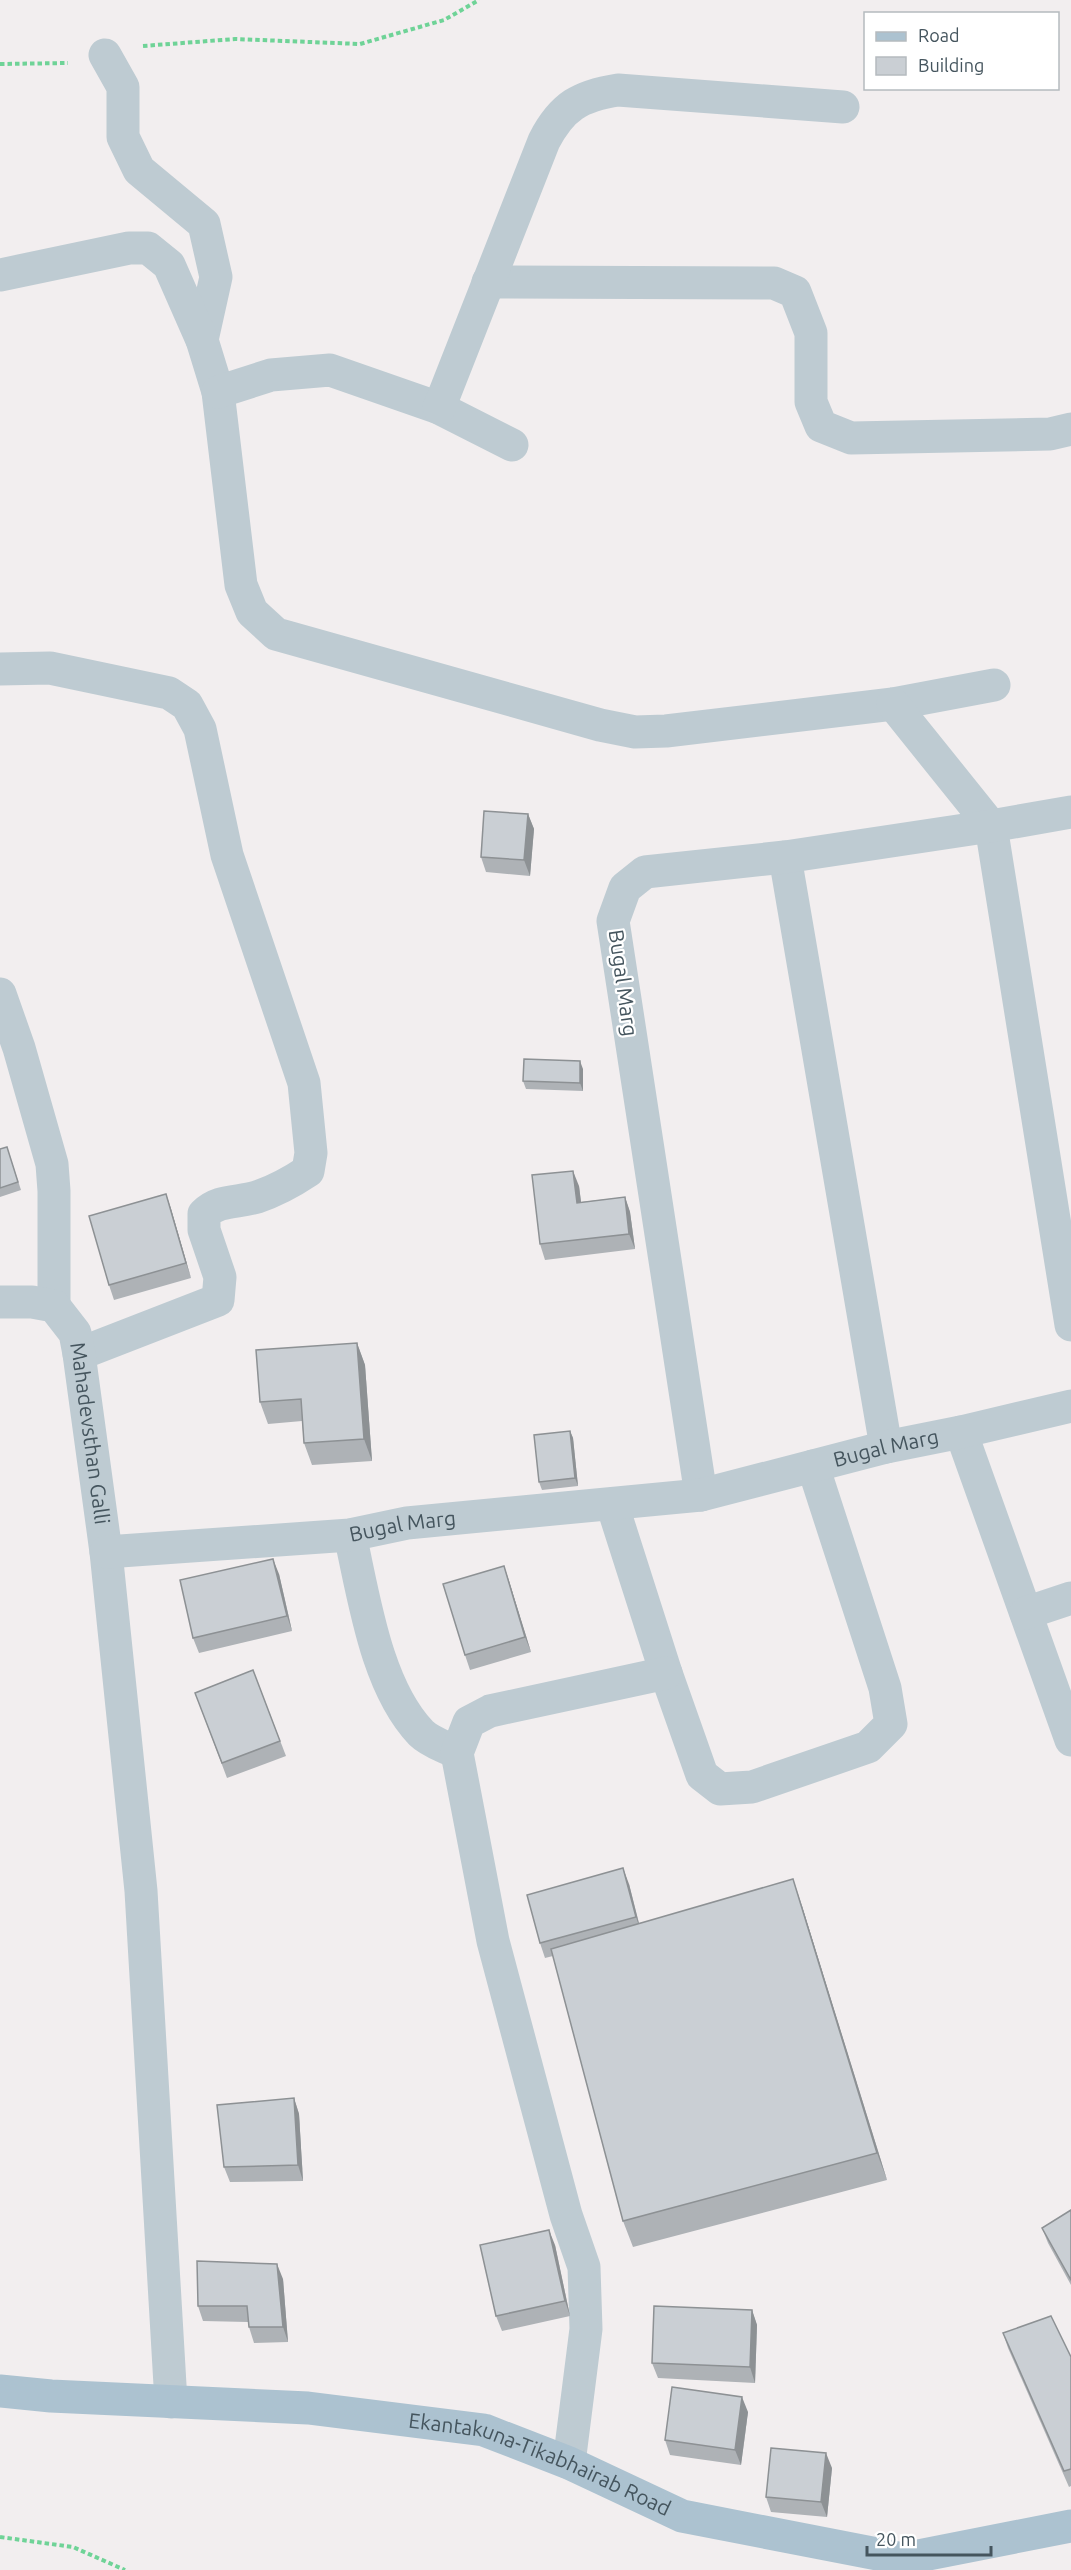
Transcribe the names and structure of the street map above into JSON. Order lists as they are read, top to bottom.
{
  "streets": {
    "main road": ["Ekantakuna-Tikabhairab Road"],
    "street": ["Bugal Marg", "Mahadevsthan Galli"]
  },
  "crossings": [
    ["Bugal Marg", "Mahadevsthan Galli"],
    ["Mahadevsthan Galli", "Ekantakuna-Tikabhairab Road"]
  ],
  "legend": ["Road", "Building"],
  "scale_bar": "20 m"
}
